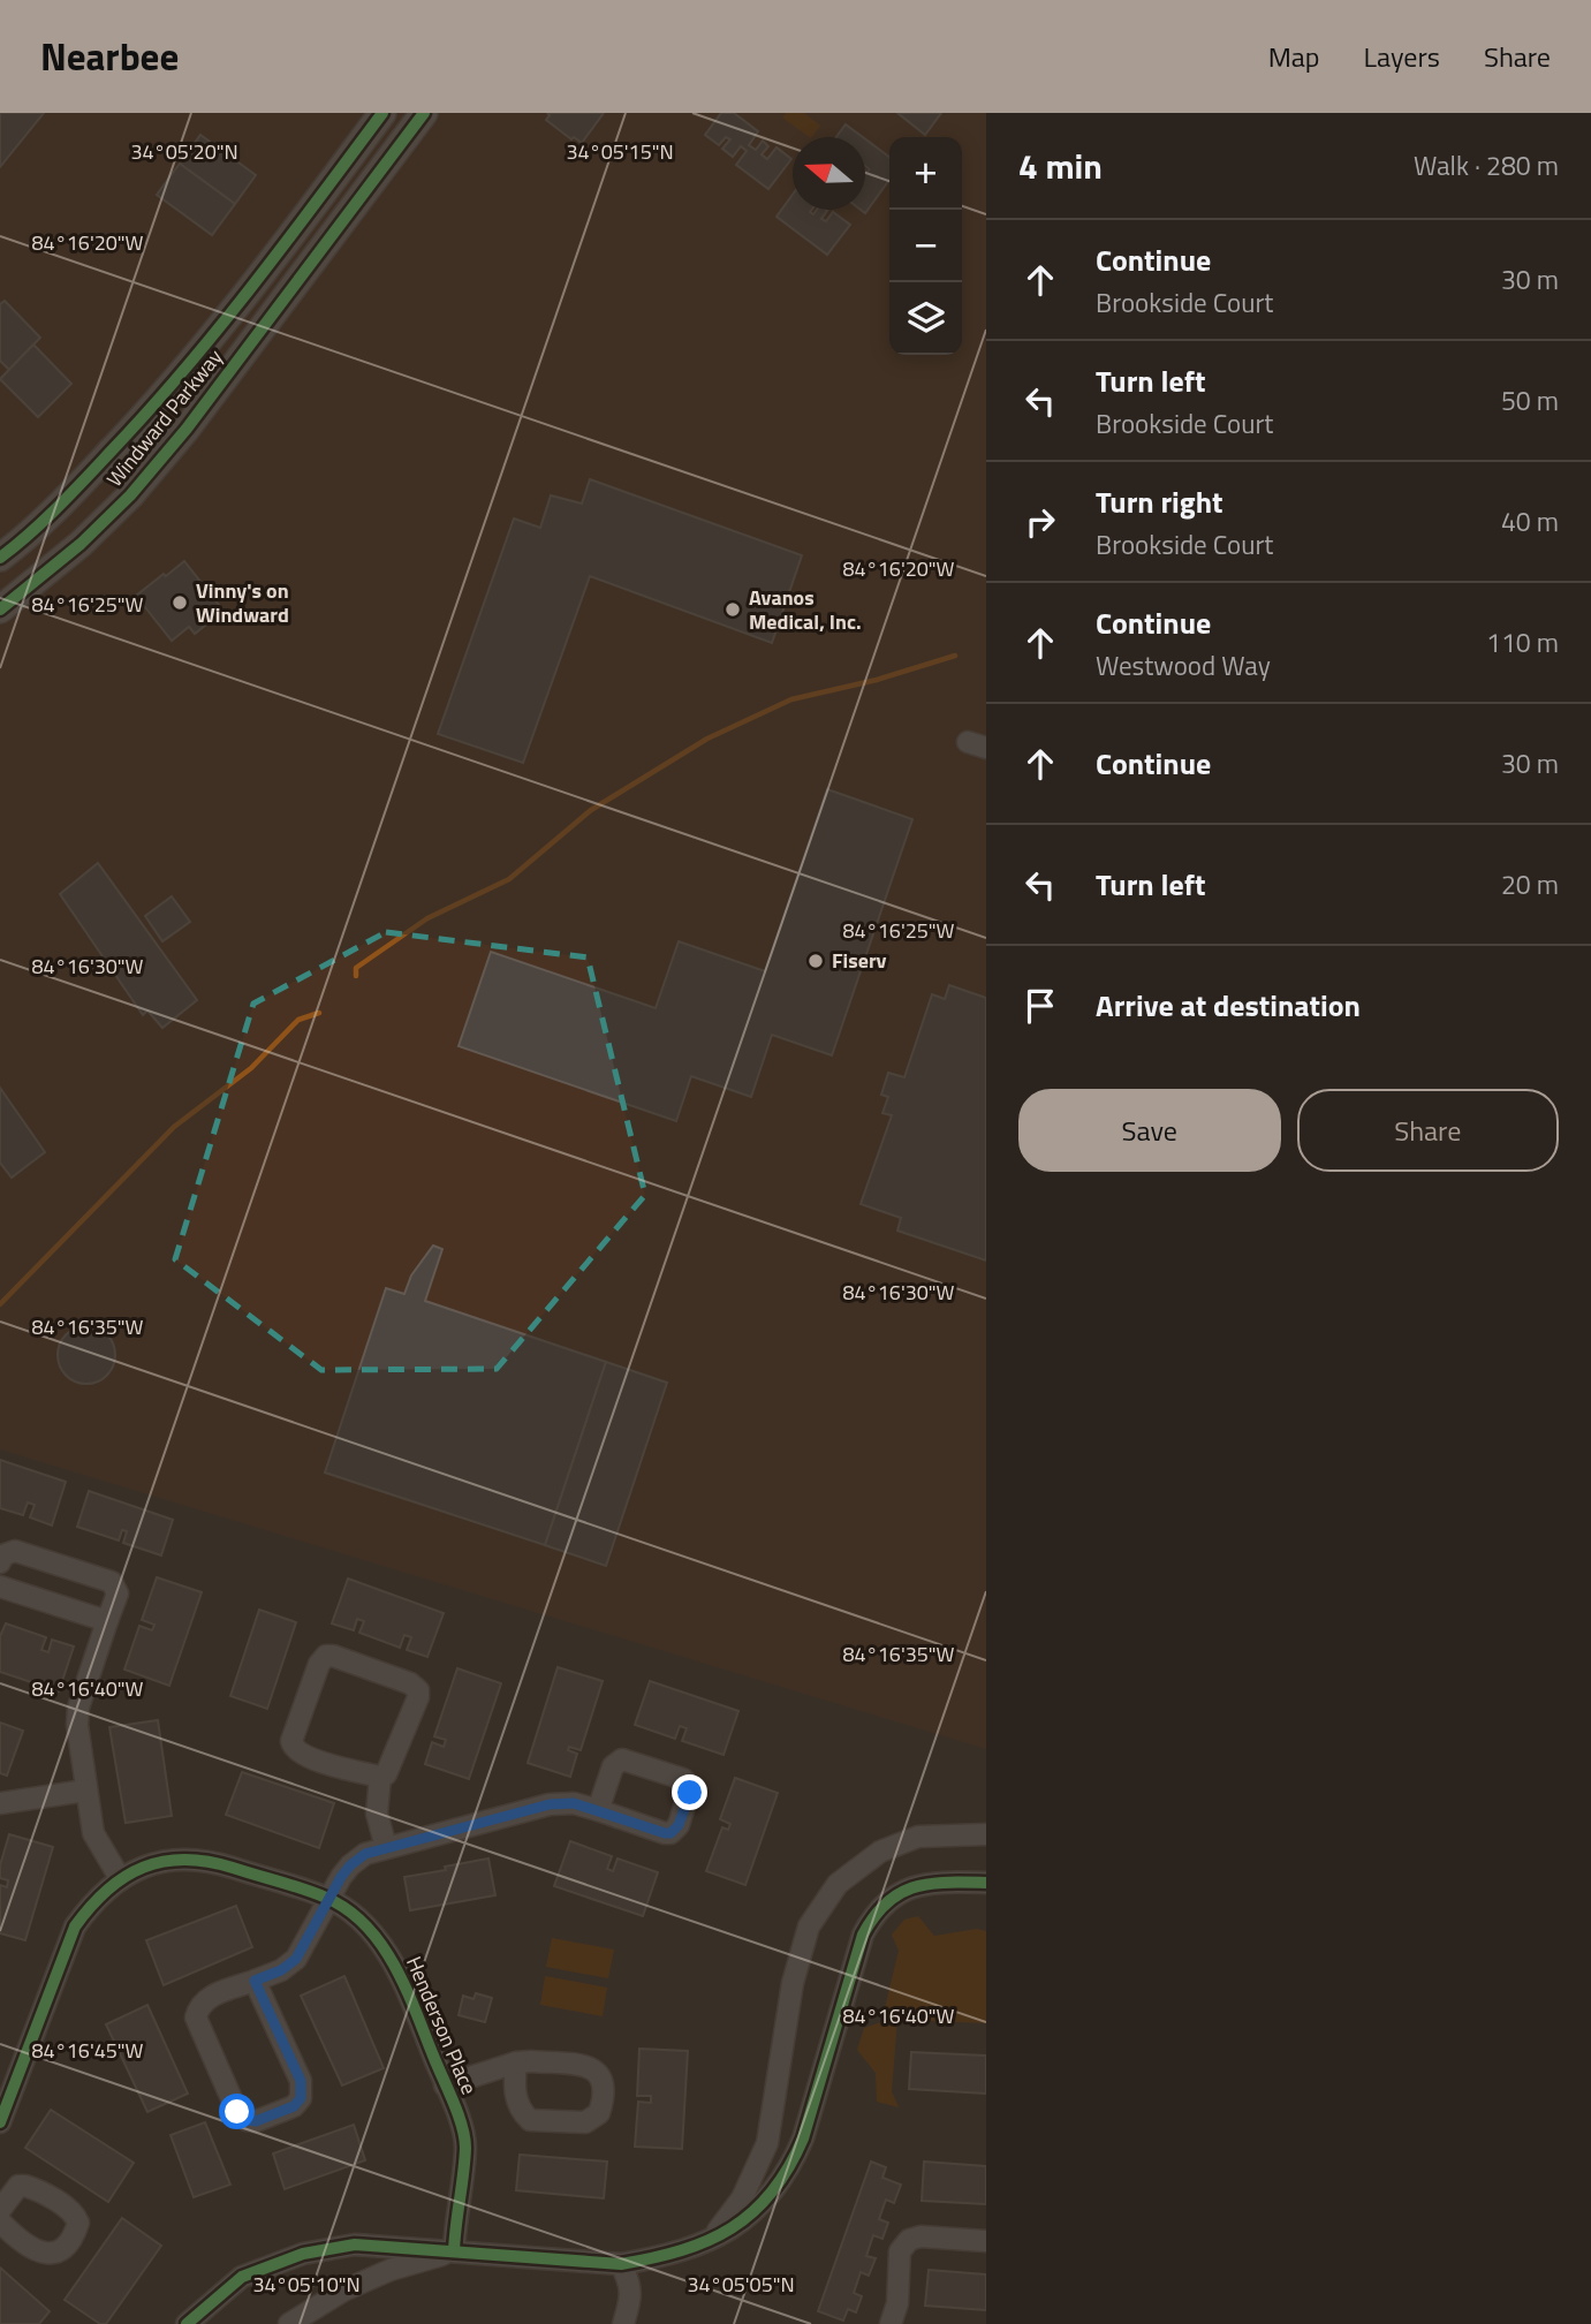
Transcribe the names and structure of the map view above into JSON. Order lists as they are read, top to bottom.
{
  "streets": {
    "main road": ["Windward Parkway"],
    "street": ["Henderson Place"]
  },
  "places": ["Vinny's on Windward", "Avanos Medical, Inc.", "Fiserv"],
  "north": "left",
  "page": {
    "header": "Nearbee",
    "nav": ["Map", "Layers", "Share"],
    "heading": ["4 min", "Walk · 280 m"],
    "map_buttons": ["+", "−"],
    "list": [
      ["Continue", "Brookside Court", "30 m"],
      ["Turn left", "Brookside Court", "50 m"],
      ["Turn right", "Brookside Court", "40 m"],
      ["Continue", "Westwood Way", "110 m"],
      ["Continue", "30 m"],
      ["Turn left", "20 m"],
      "Arrive at destination"
    ],
    "buttons": ["Save", "Share"]
  },
  "coordinates": [
    "34°05'20\"N",
    "34°05'15\"N",
    "84°16'20\"W",
    "84°16'25\"W",
    "84°16'30\"W",
    "84°16'35\"W",
    "84°16'40\"W",
    "84°16'45\"W",
    "34°05'10\"N",
    "34°05'05\"N"
  ]
}
